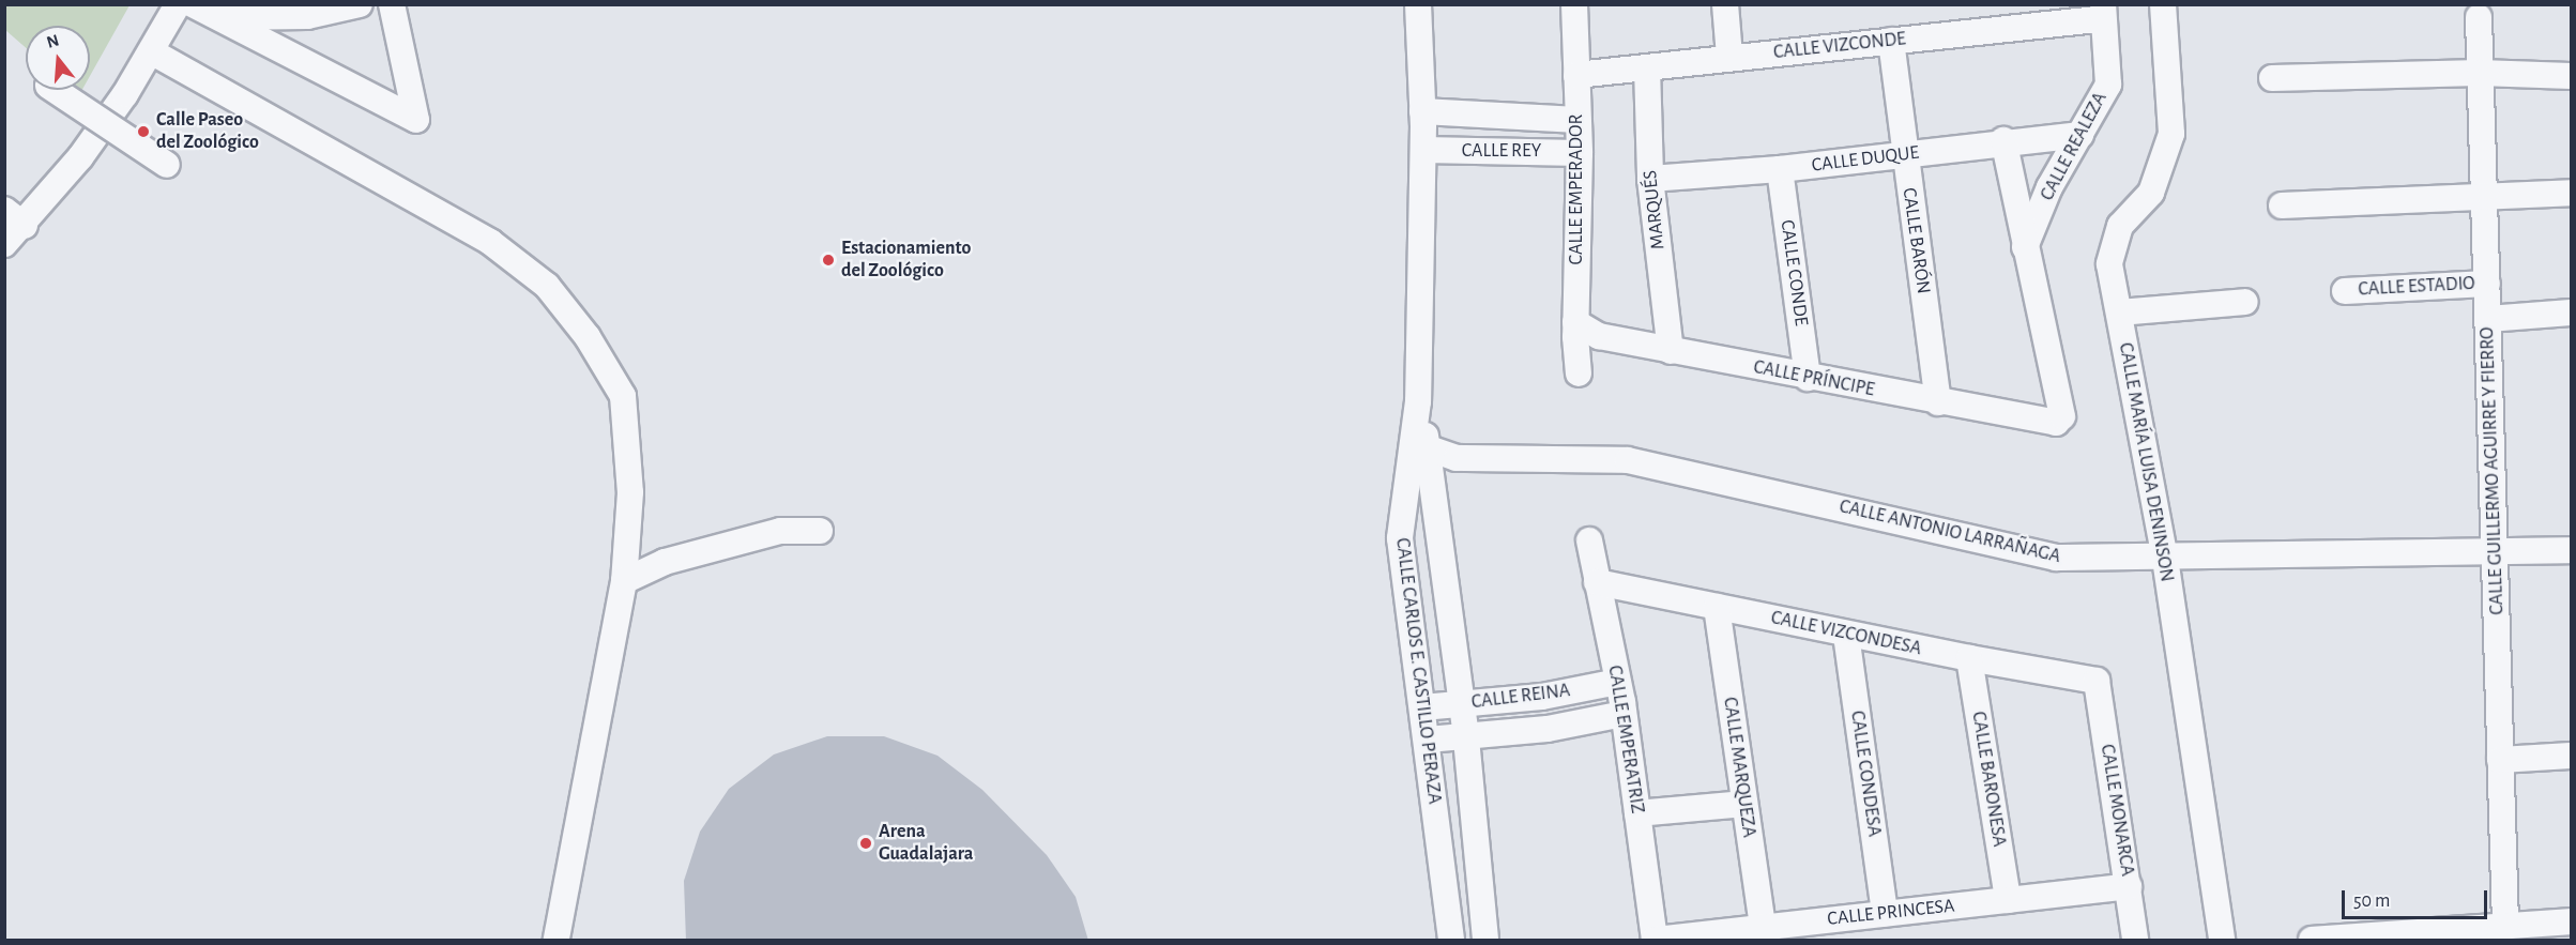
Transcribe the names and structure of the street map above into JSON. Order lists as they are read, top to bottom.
{
  "streets": {
    "street": [
      "CALLE VIZCONDE",
      "CALLE REALEZA",
      "CALLE REY",
      "CALLE DUQUE",
      "CALLE EMPERADOR",
      "MARQUÉS",
      "CALLE BARÓN",
      "CALLE CONDE",
      "CALLE ESTADIO",
      "CALLE PRÍNCIPE",
      "CALLE MARÍA LUISA DENINSON",
      "CALLE GUILLERMO AGUIRRE Y FIERRO",
      "CALLE ANTONIO LARRAÑAGA",
      "CALLE VIZCONDESA",
      "CALLE CARLOS E. CASTILLO PERAZA",
      "CALLE REINA",
      "CALLE EMPERATRIZ",
      "CALLE MARQUEZA",
      "CALLE CONDESA",
      "CALLE BARONESA",
      "CALLE MONARCA",
      "CALLE PRINCESA"
    ]
  },
  "crossings": [
    ["CALLE VIZCONDE", "CALLE REALEZA"],
    ["CALLE VIZCONDE", "CALLE EMPERADOR"],
    ["CALLE VIZCONDE", "MARQUÉS"],
    ["CALLE VIZCONDE", "CALLE BARÓN"],
    ["CALLE REALEZA", "CALLE DUQUE"],
    ["CALLE REALEZA", "CALLE PRÍNCIPE"],
    ["CALLE REY", "CALLE EMPERADOR"],
    ["CALLE REY", "CALLE CARLOS E. CASTILLO PERAZA"],
    ["CALLE DUQUE", "MARQUÉS"],
    ["CALLE DUQUE", "CALLE BARÓN"],
    ["CALLE DUQUE", "CALLE CONDE"],
    ["CALLE EMPERADOR", "CALLE PRÍNCIPE"],
    ["MARQUÉS", "CALLE PRÍNCIPE"],
    ["CALLE BARÓN", "CALLE PRÍNCIPE"],
    ["CALLE CONDE", "CALLE PRÍNCIPE"],
    ["CALLE ESTADIO", "CALLE GUILLERMO AGUIRRE Y FIERRO"],
    ["CALLE MARÍA LUISA DENINSON", "CALLE ANTONIO LARRAÑAGA"],
    ["CALLE GUILLERMO AGUIRRE Y FIERRO", "CALLE ANTONIO LARRAÑAGA"],
    ["CALLE ANTONIO LARRAÑAGA", "CALLE CARLOS E. CASTILLO PERAZA"],
    ["CALLE VIZCONDESA", "CALLE EMPERATRIZ"],
    ["CALLE VIZCONDESA", "CALLE MARQUEZA"],
    ["CALLE VIZCONDESA", "CALLE CONDESA"],
    ["CALLE VIZCONDESA", "CALLE BARONESA"],
    ["CALLE VIZCONDESA", "CALLE MONARCA"],
    ["CALLE CARLOS E. CASTILLO PERAZA", "CALLE REINA"],
    ["CALLE REINA", "CALLE EMPERATRIZ"],
    ["CALLE EMPERATRIZ", "CALLE PRINCESA"],
    ["CALLE MARQUEZA", "CALLE PRINCESA"],
    ["CALLE CONDESA", "CALLE PRINCESA"],
    ["CALLE BARONESA", "CALLE PRINCESA"],
    ["CALLE MONARCA", "CALLE PRINCESA"]
  ],
  "places": ["Calle Paseo del Zoológico", "Estacionamiento del Zoológico", "Arena Guadalajara"],
  "scale_bar": "50 m",
  "north": "top"
}
